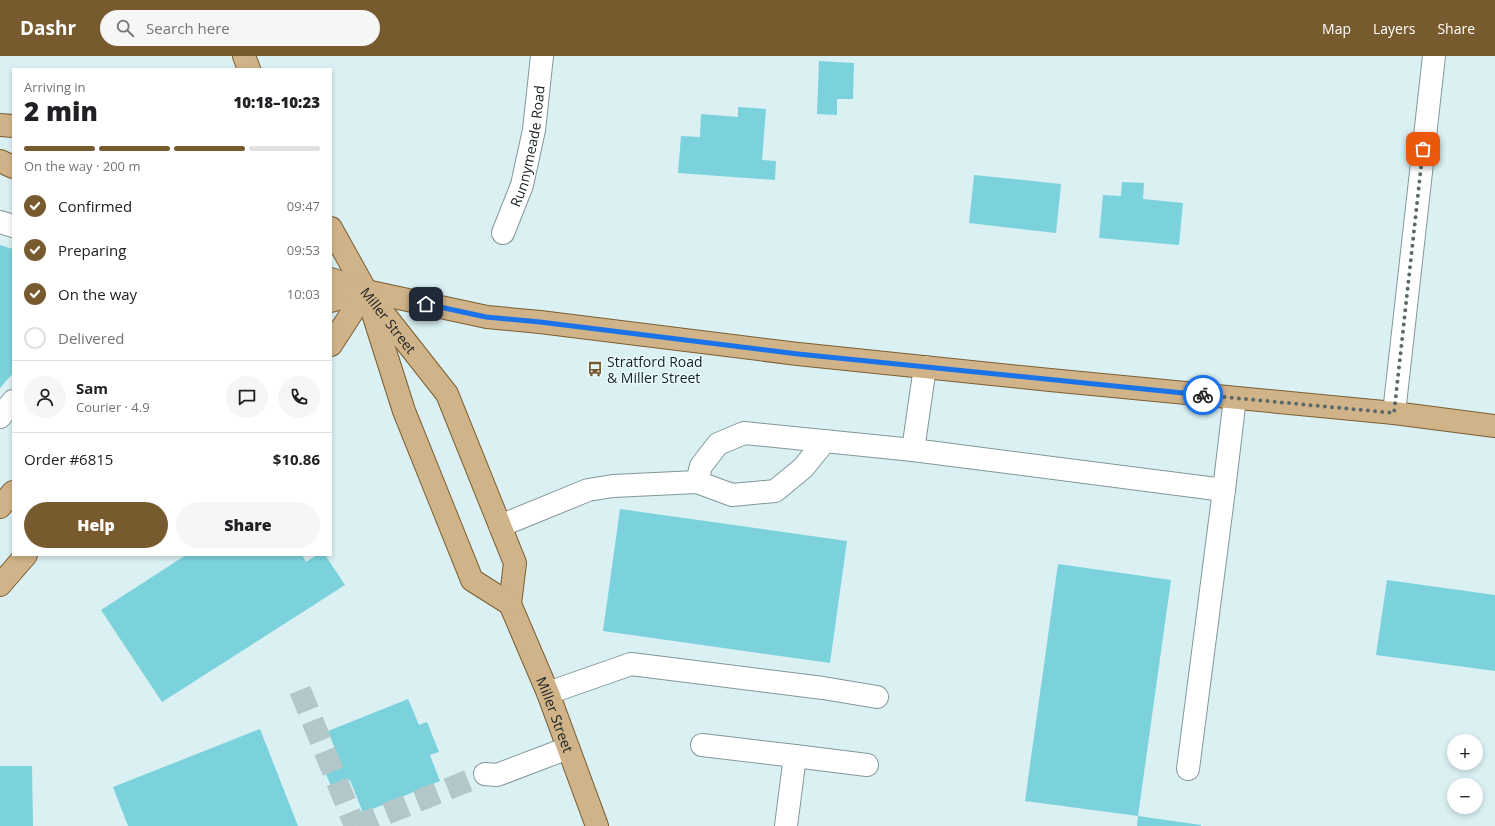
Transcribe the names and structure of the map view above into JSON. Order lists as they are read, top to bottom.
{
  "streets": {
    "main road": ["Miller Street"],
    "street": ["Runnymeade Road"]
  },
  "places": {
    "bus stop": ["Stratford Road & Miller Street"]
  },
  "page": {
    "header": "Dashr",
    "search": "Search here",
    "nav": ["Map", "Layers", "Share"],
    "heading": ["2 min", "Arriving in", "10:18–10:23"],
    "panel": [
      "Sam",
      "Courier · 4.9",
      "Order #6815",
      "$10.86"
    ],
    "bar": "On the way · 200 m",
    "list": [
      ["Confirmed", "09:47"],
      ["Preparing", "09:53"],
      ["On the way", "10:03"],
      "Delivered"
    ],
    "buttons": ["Help", "Share"],
    "map_buttons": ["+", "−"]
  }
}
